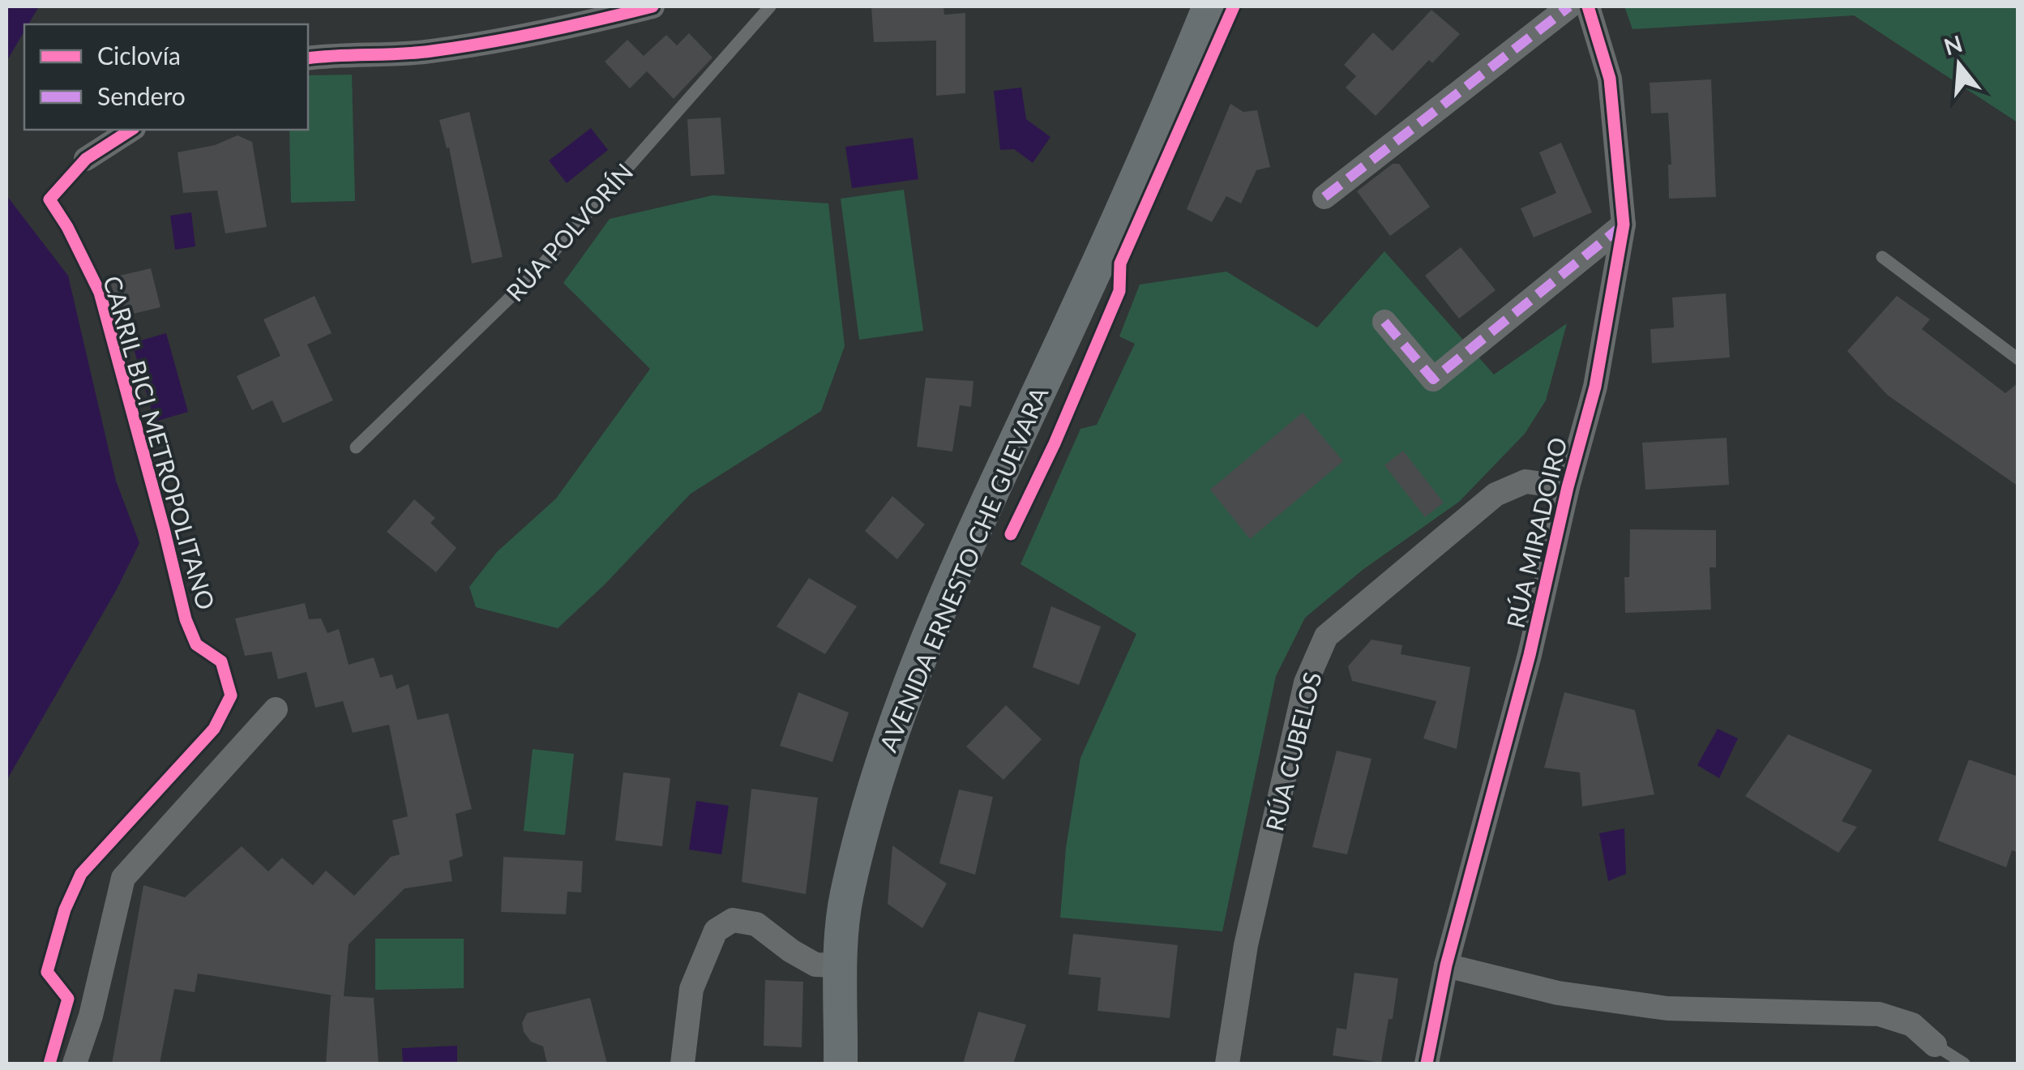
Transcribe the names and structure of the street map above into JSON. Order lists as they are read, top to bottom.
{
  "streets": {
    "main road": ["AVENIDA ERNESTO CHE GUEVARA"],
    "street": ["RÚA MIRADOIRO", "RÚA CUBELOS"],
    "lane": ["RÚA POLVORÍN"],
    "cycle path": ["CARRIL BICI METROPOLITANO"]
  },
  "crossings": [
    ["RÚA MIRADOIRO", "RÚA CUBELOS"]
  ],
  "legend": ["Ciclovía", "Sendero"],
  "north": "top"
}
